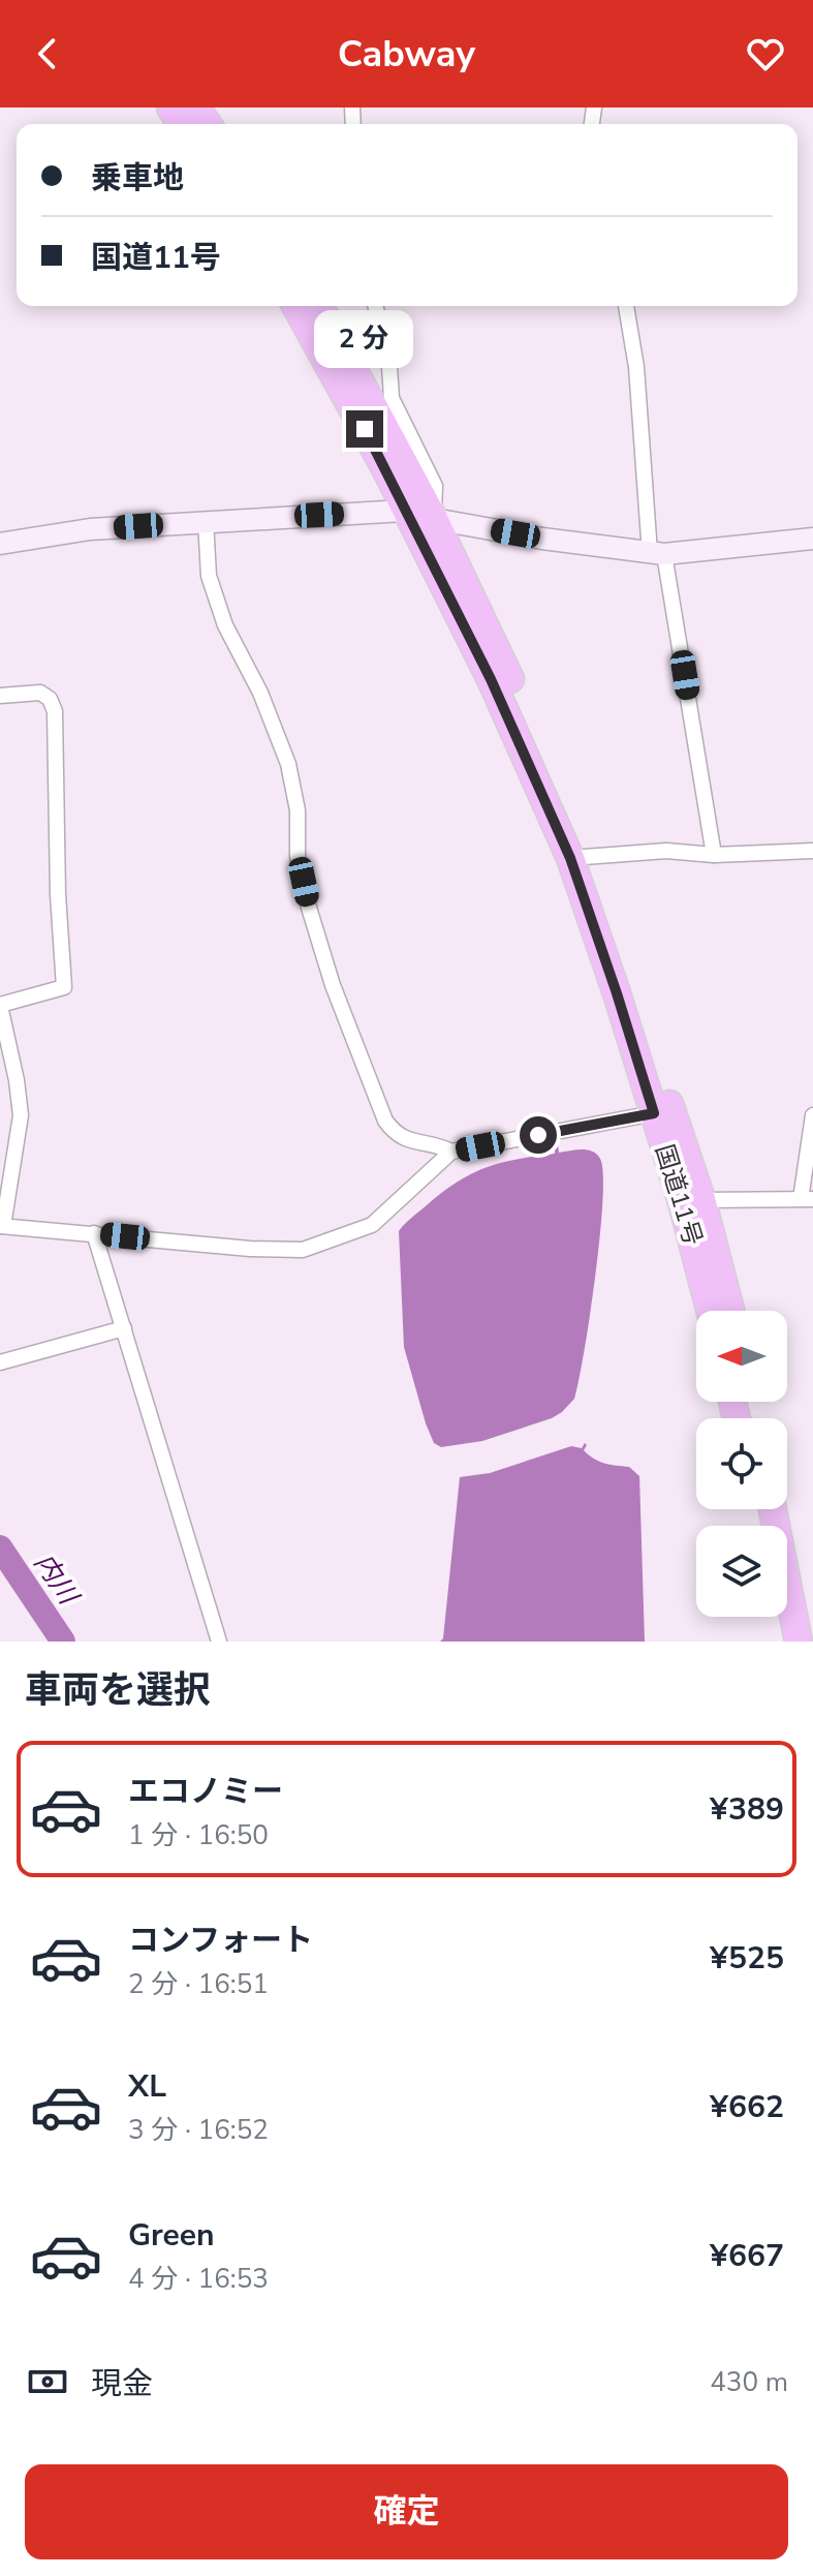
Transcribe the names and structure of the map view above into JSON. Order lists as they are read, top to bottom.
{
  "streets": {
    "highway": ["国道11号"]
  },
  "water": ["内川"],
  "north": "left",
  "page": {
    "header": "Cabway",
    "banner": ["乗車地", "国道11号"],
    "bubble": "2 分",
    "heading": "車両を選択",
    "list": [
      {
        "name": "エコノミー",
        "note": "1 分 · 16:50",
        "value": "¥389"
      },
      {
        "name": "コンフォート",
        "note": "2 分 · 16:51",
        "value": "¥525"
      },
      {
        "name": "XL",
        "note": "3 分 · 16:52",
        "value": "¥662"
      },
      {
        "name": "Green",
        "note": "4 分 · 16:53",
        "value": "¥667"
      }
    ],
    "pay": ["現金", "430 m"],
    "buttons": "確定"
  }
}
